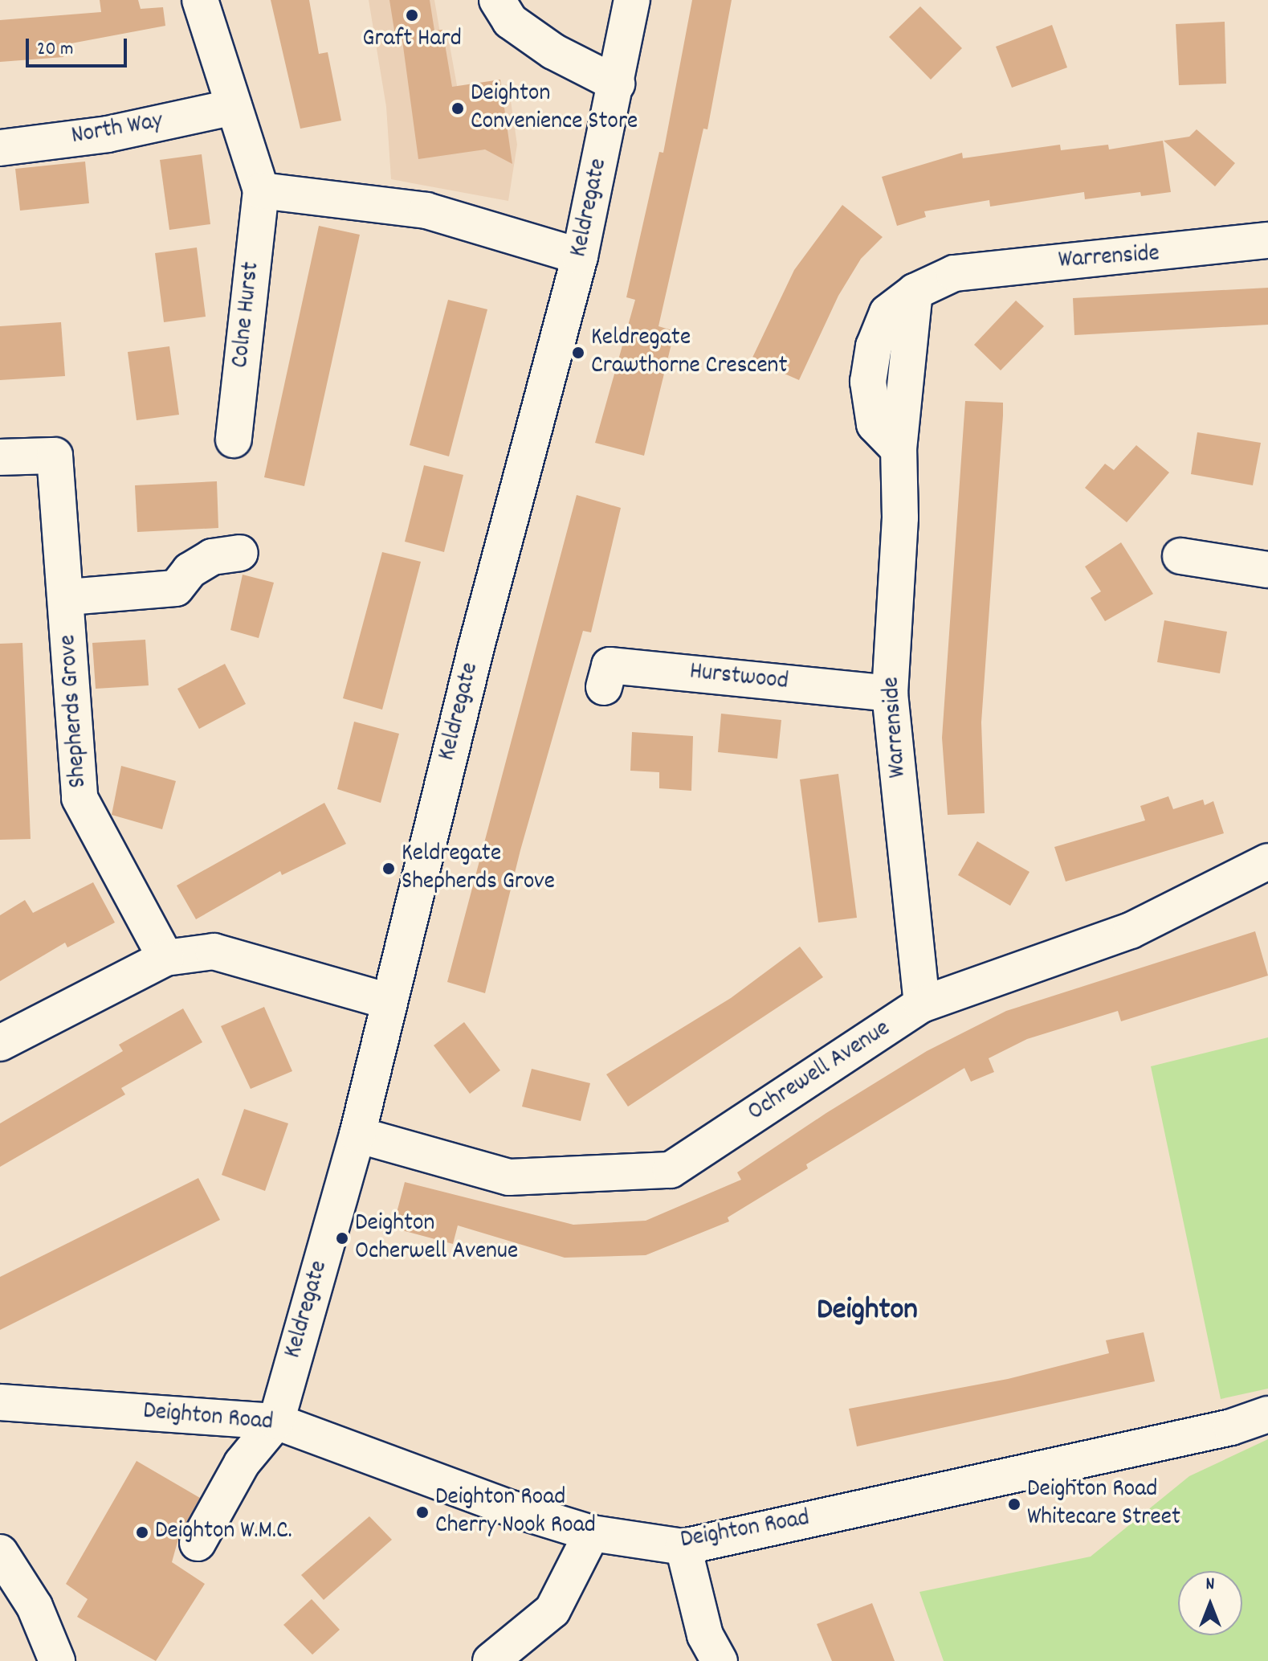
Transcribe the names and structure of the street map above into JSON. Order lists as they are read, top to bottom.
{
  "streets": {
    "street": [
      "North Way",
      "Keldregate",
      "Warrenside",
      "Colne Hurst",
      "Hurstwood",
      "Shepherds Grove",
      "Ochrewell Avenue",
      "Deighton Road"
    ]
  },
  "crossings": [
    ["Keldregate", "Ochrewell Avenue"],
    ["Keldregate", "Deighton Road"],
    ["Warrenside", "Hurstwood"],
    ["Warrenside", "Ochrewell Avenue"]
  ],
  "districts": ["Deighton"],
  "places": [
    "Graft Hard",
    "Deighton Convenience Store",
    "Keldregate Crawthorne Crescent",
    "Keldregate Shepherds Grove",
    "Deighton Ocherwell Avenue",
    "Deighton Road Whitecare Street",
    "Deighton Road Cherry Nook Road",
    "Deighton W.M.C."
  ],
  "scale_bar": "20 m",
  "north": "top"
}
